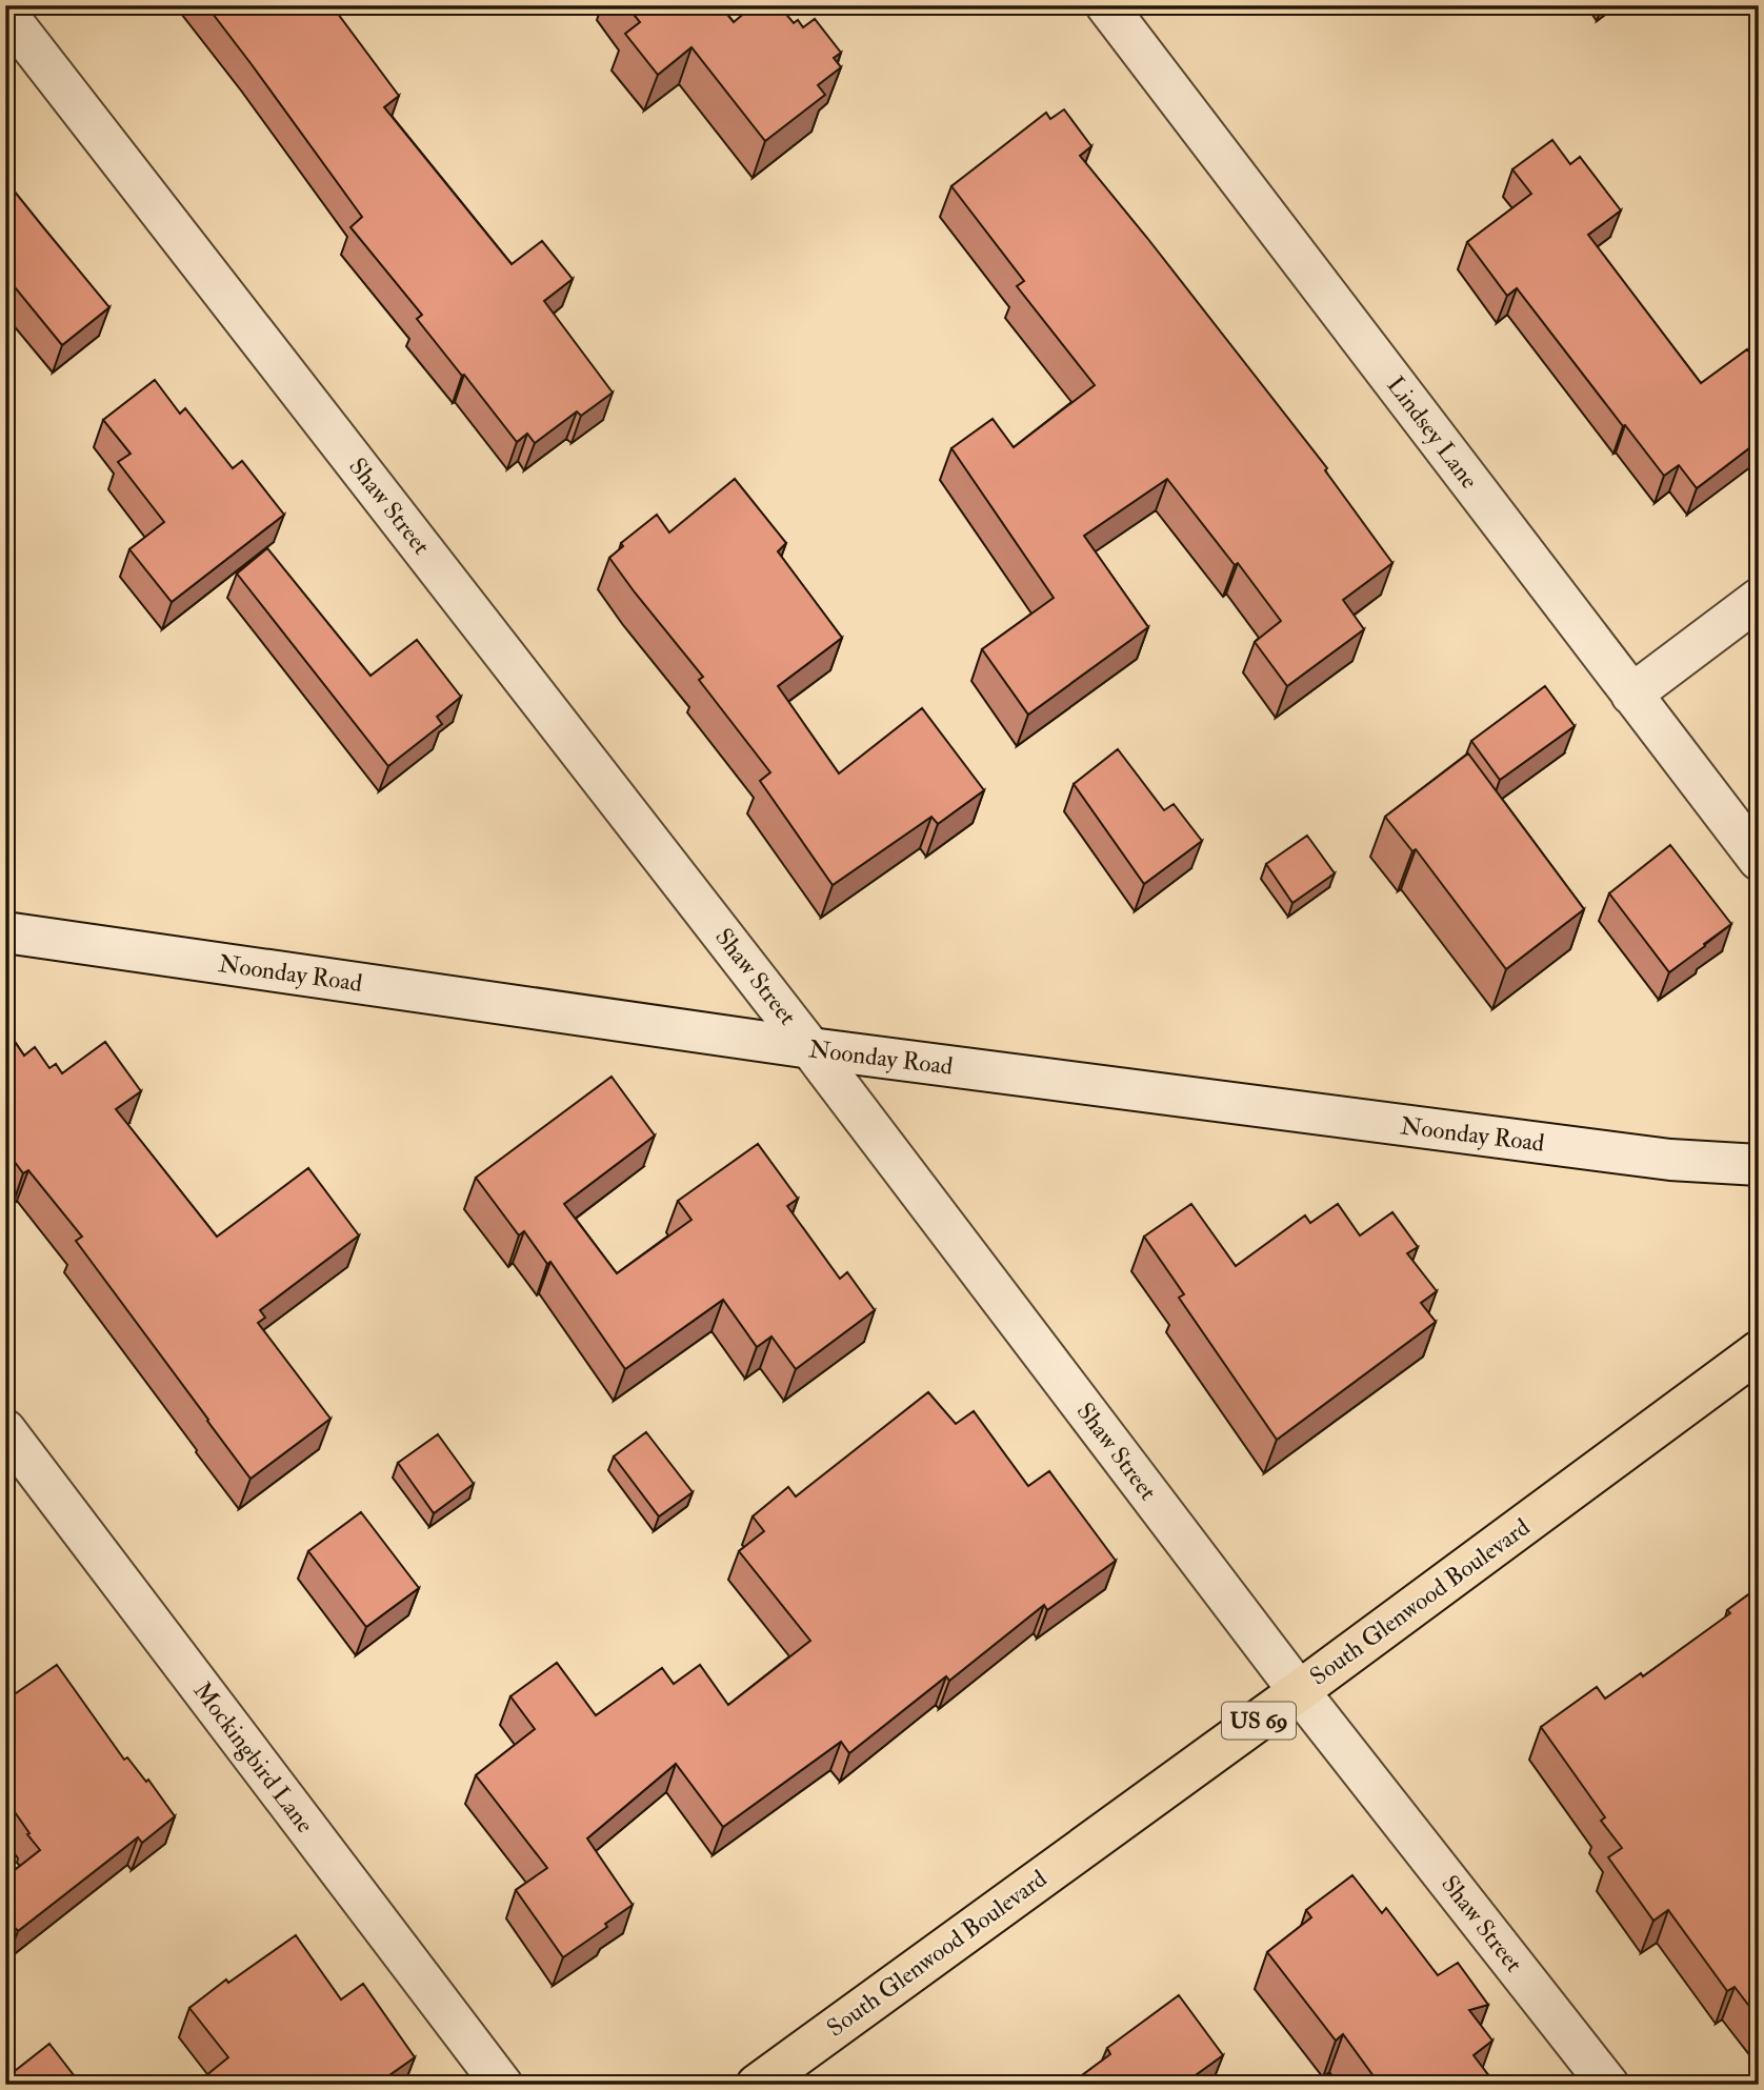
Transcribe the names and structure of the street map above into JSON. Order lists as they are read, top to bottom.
{
  "streets": {
    "main road": ["South Glenwood Boulevard", "US 69"],
    "street": [
      "Lindsey Lane",
      "Shaw Street",
      "Noonday Road",
      "Mockingbird Lane"
    ]
  },
  "crossings": [
    ["Shaw Street", "Noonday Road"],
    ["Shaw Street", "South Glenwood Boulevard"]
  ]
}
